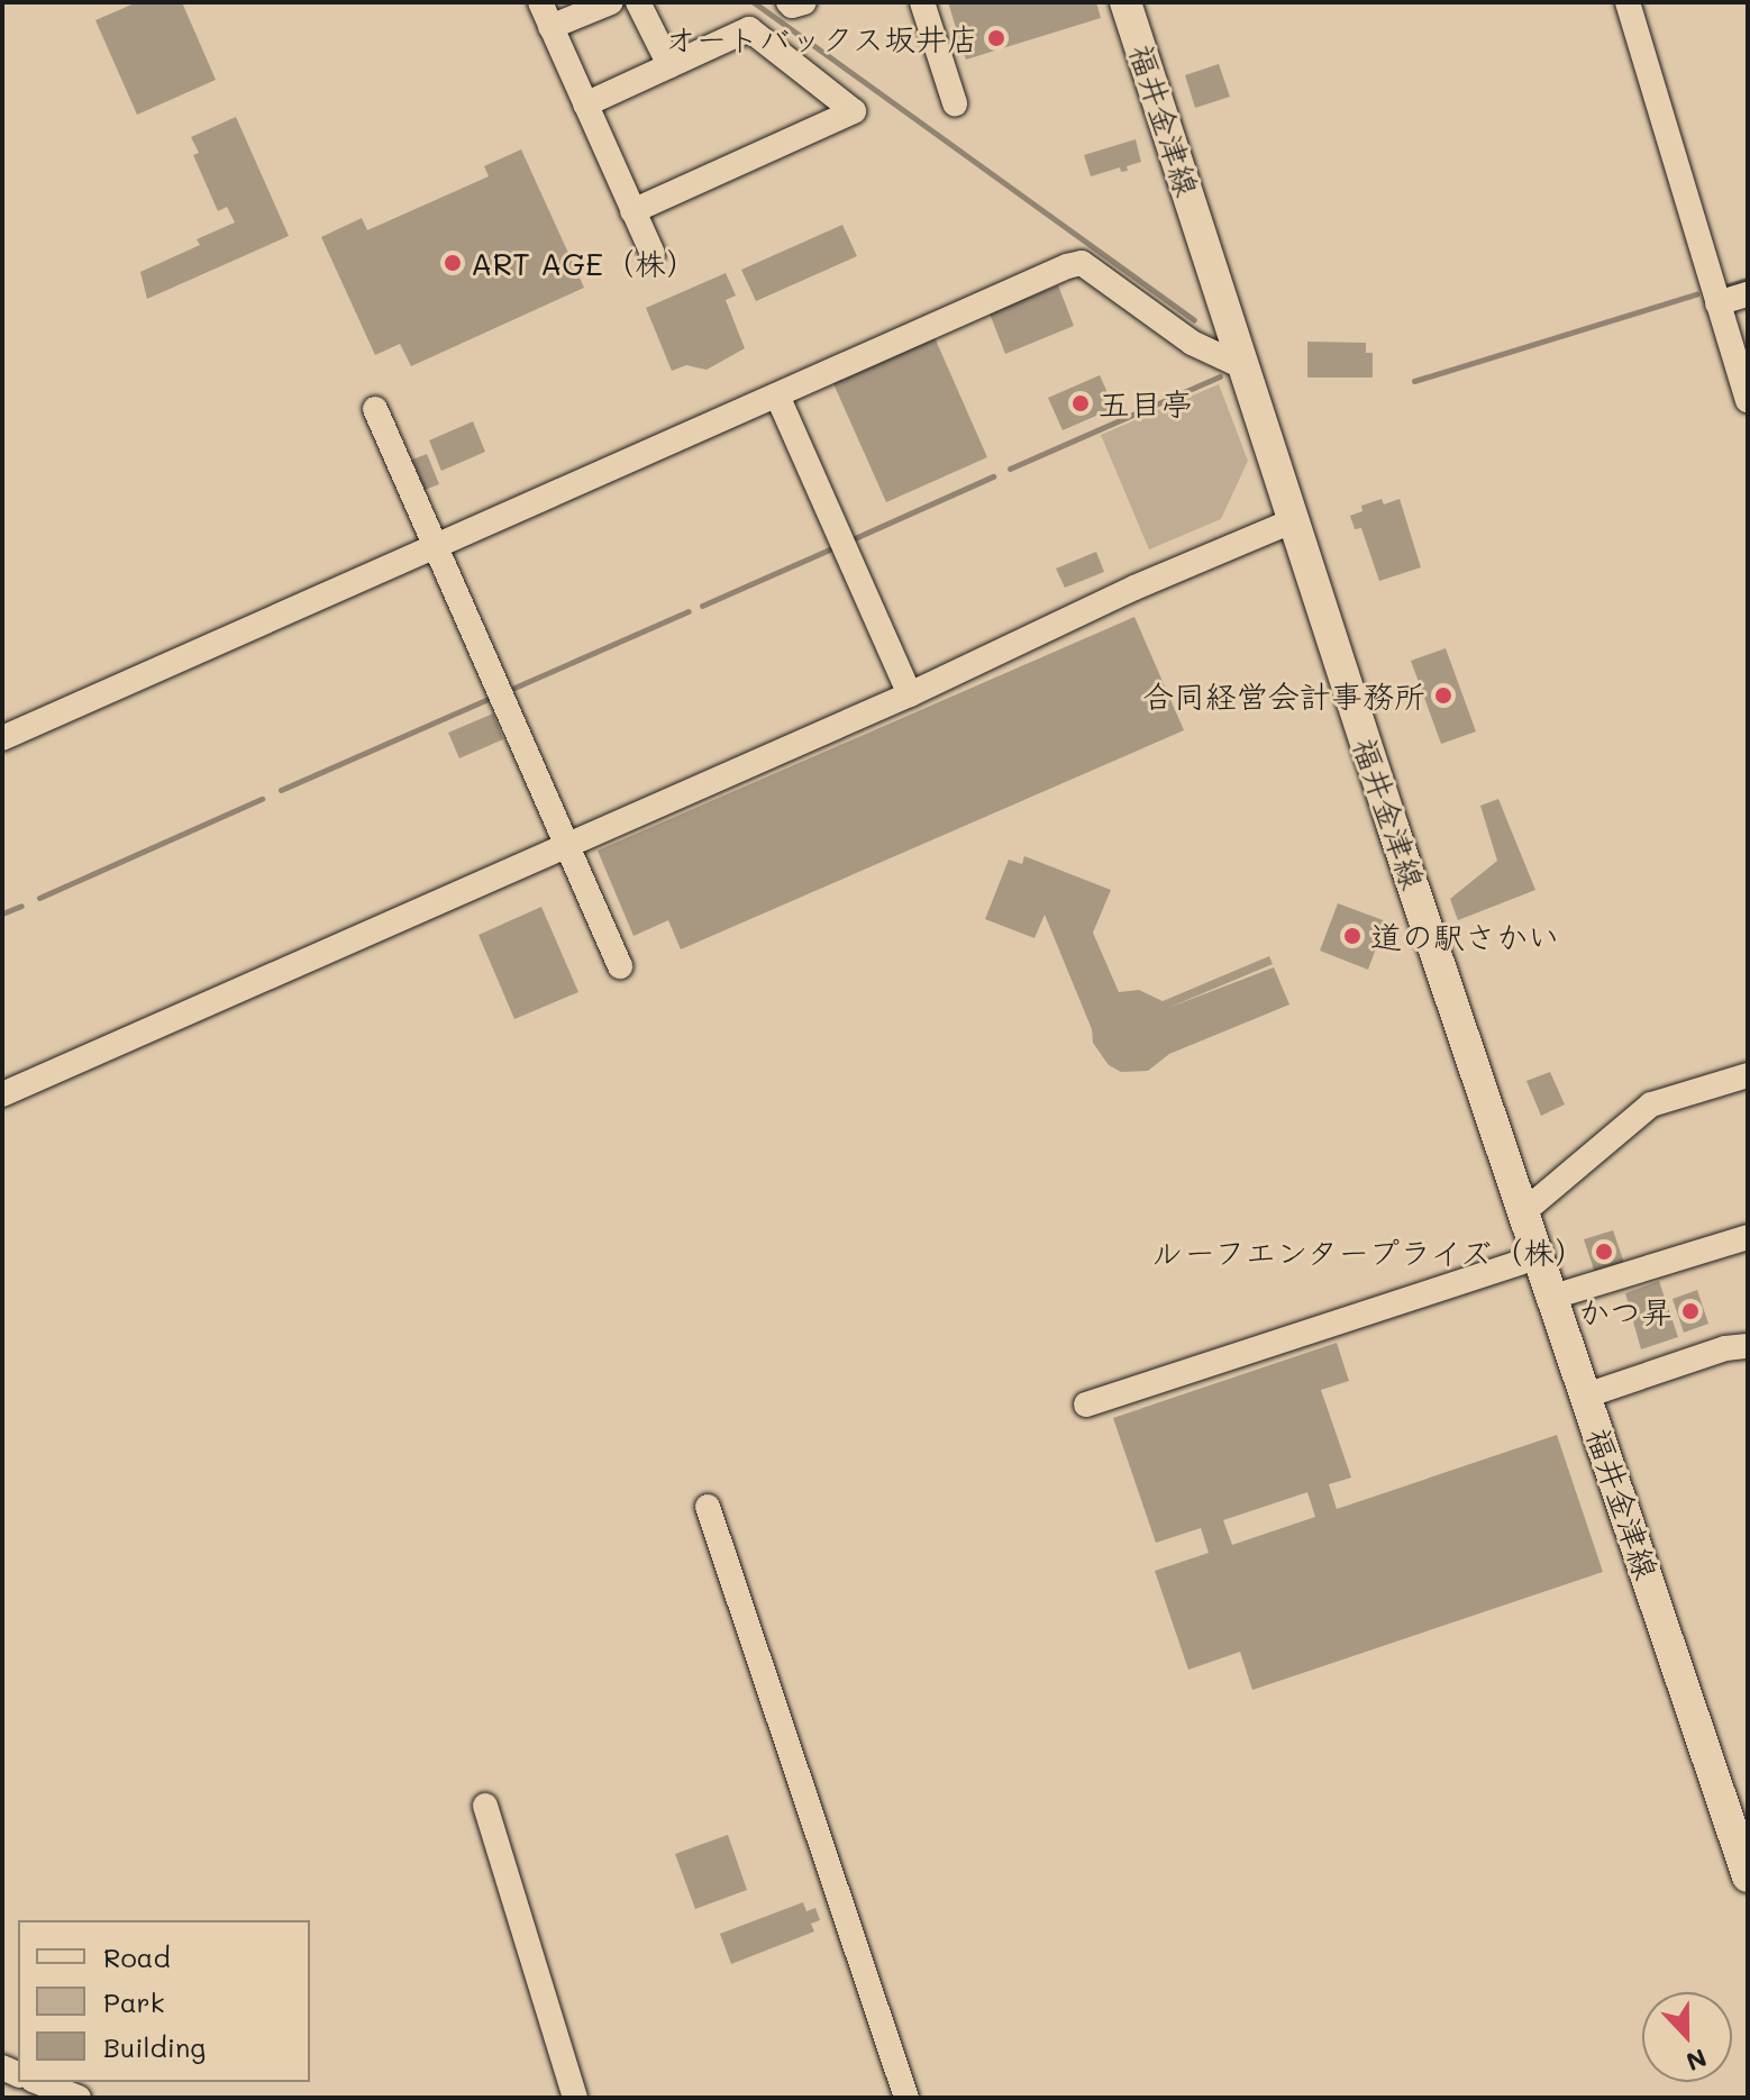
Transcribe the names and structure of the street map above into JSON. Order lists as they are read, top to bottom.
{
  "streets": {
    "main road": ["福井金津線"]
  },
  "places": [
    "オートバックス坂井店",
    "ART AGE（株）",
    "五目亭",
    "合同経営会計事務所",
    "道の駅さかい",
    "ルーフエンタープライズ（株）",
    "かつ昇"
  ],
  "legend": ["Road", "Park", "Building"],
  "north": "bottom"
}
